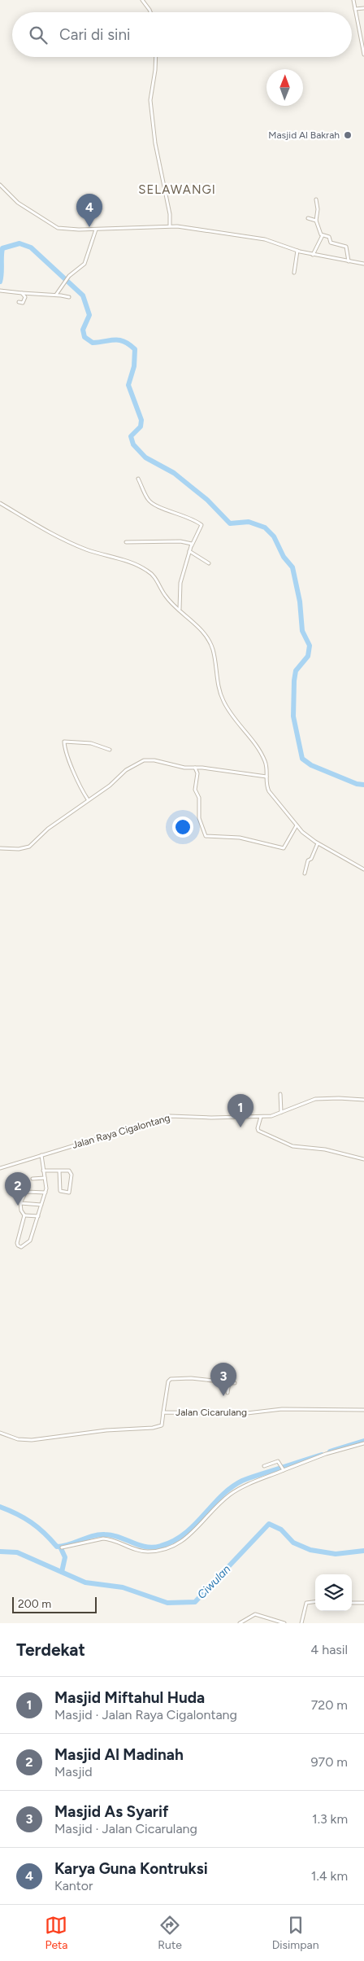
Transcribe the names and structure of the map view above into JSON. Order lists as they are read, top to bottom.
{
  "streets": {
    "street": ["Jalan Raya Cigalontang", "Jalan Cicarulang"]
  },
  "districts": ["SELAWANGI"],
  "water": ["Ciwulan"],
  "places": ["Masjid Al Bakrah"],
  "scale_bar": "200 m",
  "north": "top",
  "page": {
    "search": "Cari di sini",
    "pins": [
      "4",
      "1",
      "2",
      "3"
    ],
    "scale": "200 m",
    "heading": ["Terdekat", "4 hasil"],
    "list": [
      {
        "mark": "1",
        "name": "Masjid Miftahul Huda",
        "note": "Masjid · Jalan Raya Cigalontang",
        "value": "720 m"
      },
      {
        "mark": "2",
        "name": "Masjid Al Madinah",
        "note": "Masjid",
        "value": "970 m"
      },
      {
        "mark": "3",
        "name": "Masjid As Syarif",
        "note": "Masjid · Jalan Cicarulang",
        "value": "1.3 km"
      },
      {
        "mark": "4",
        "name": "Karya Guna Kontruksi",
        "note": "Kantor",
        "value": "1.4 km"
      }
    ],
    "nav": ["Peta", "Rute", "Disimpan"]
  }
}
